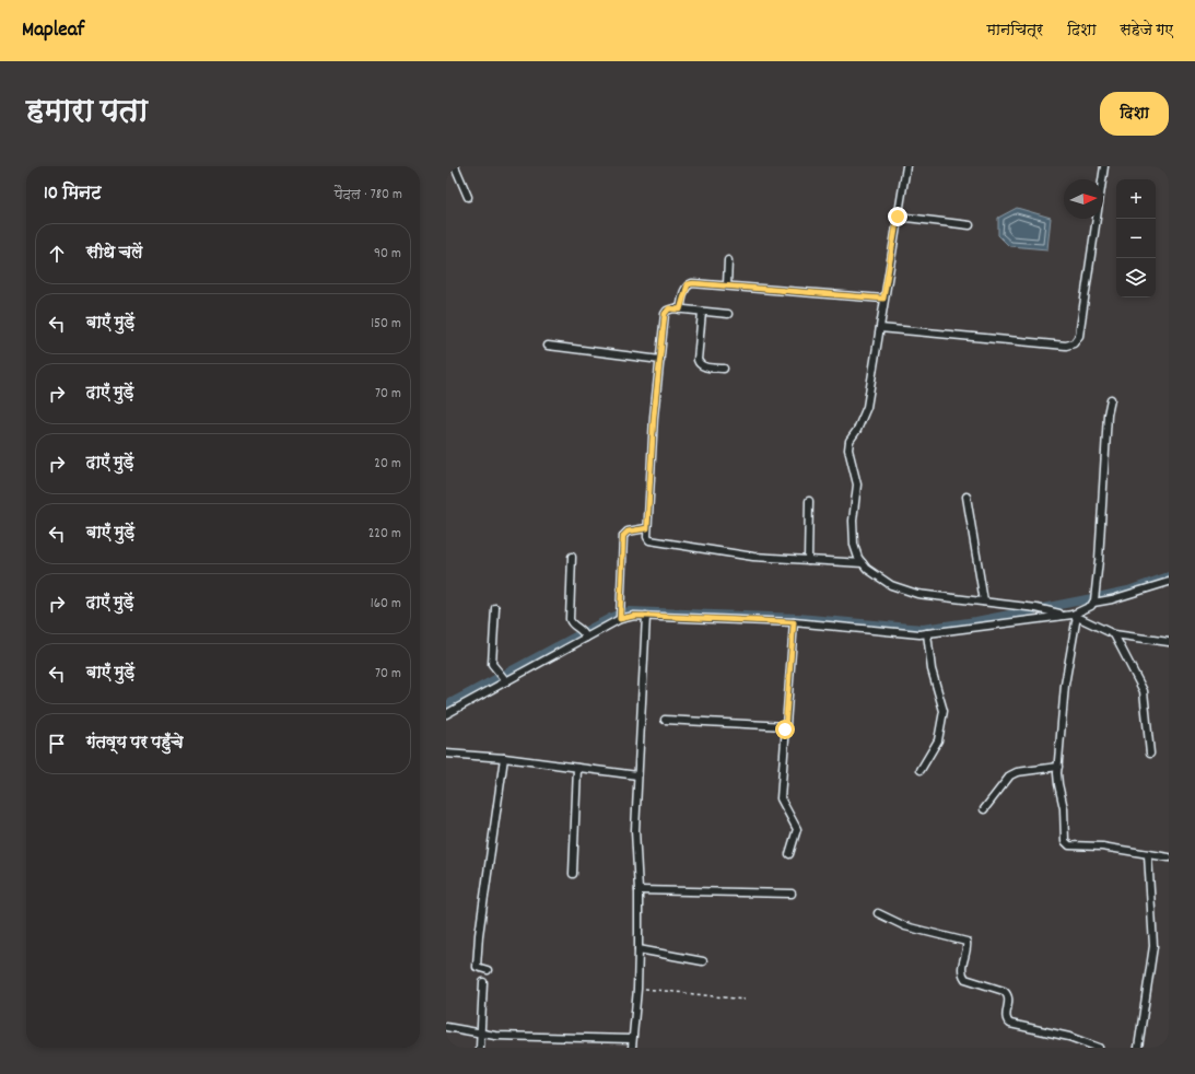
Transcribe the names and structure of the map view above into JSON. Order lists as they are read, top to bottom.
{
  "north": "right",
  "page": {
    "header": "Mapleaf",
    "nav": ["मानचित्र", "दिशा", "सहेजे गए"],
    "title": "हमारा पता",
    "buttons": "दिशा",
    "heading": ["10 मिनट", "पैदल · 780 m"],
    "map_buttons": ["+", "−"],
    "list": [
      ["सीधे चलें", "90 m"],
      ["बाएँ मुड़ें", "150 m"],
      ["दाएँ मुड़ें", "70 m"],
      ["दाएँ मुड़ें", "20 m"],
      ["बाएँ मुड़ें", "220 m"],
      ["दाएँ मुड़ें", "160 m"],
      ["बाएँ मुड़ें", "70 m"],
      "गंतव्य पर पहुँचे"
    ]
  }
}
